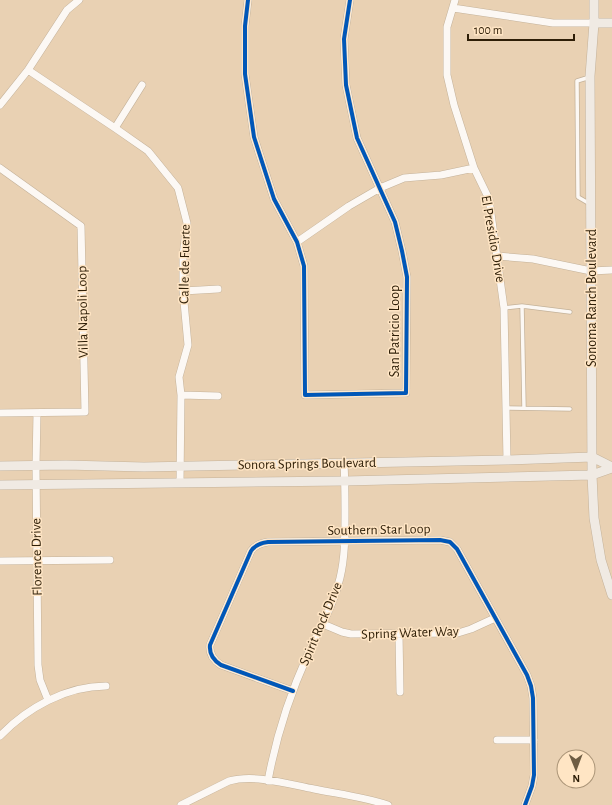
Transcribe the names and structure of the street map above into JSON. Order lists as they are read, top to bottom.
{
  "streets": {
    "street": [
      "El Presidio Drive",
      "Calle de Fuerte",
      "Sonoma Ranch Boulevard",
      "Villa Napoli Loop",
      "San Patricio Loop",
      "Sonora Springs Boulevard",
      "Southern Star Loop",
      "Florence Drive",
      "Spirit Rock Drive",
      "Spring Water Way"
    ]
  },
  "crossings": [
    ["El Presidio Drive", "Sonora Springs Boulevard"],
    ["Calle de Fuerte", "Sonora Springs Boulevard"],
    ["Sonoma Ranch Boulevard", "Sonora Springs Boulevard"],
    ["Villa Napoli Loop", "Florence Drive"],
    ["Sonora Springs Boulevard", "Florence Drive"],
    ["Sonora Springs Boulevard", "Spirit Rock Drive"],
    ["Southern Star Loop", "Spirit Rock Drive"],
    ["Southern Star Loop", "Spring Water Way"],
    ["Spirit Rock Drive", "Spring Water Way"]
  ],
  "scale_bar": "100 m",
  "north": "bottom"
}
